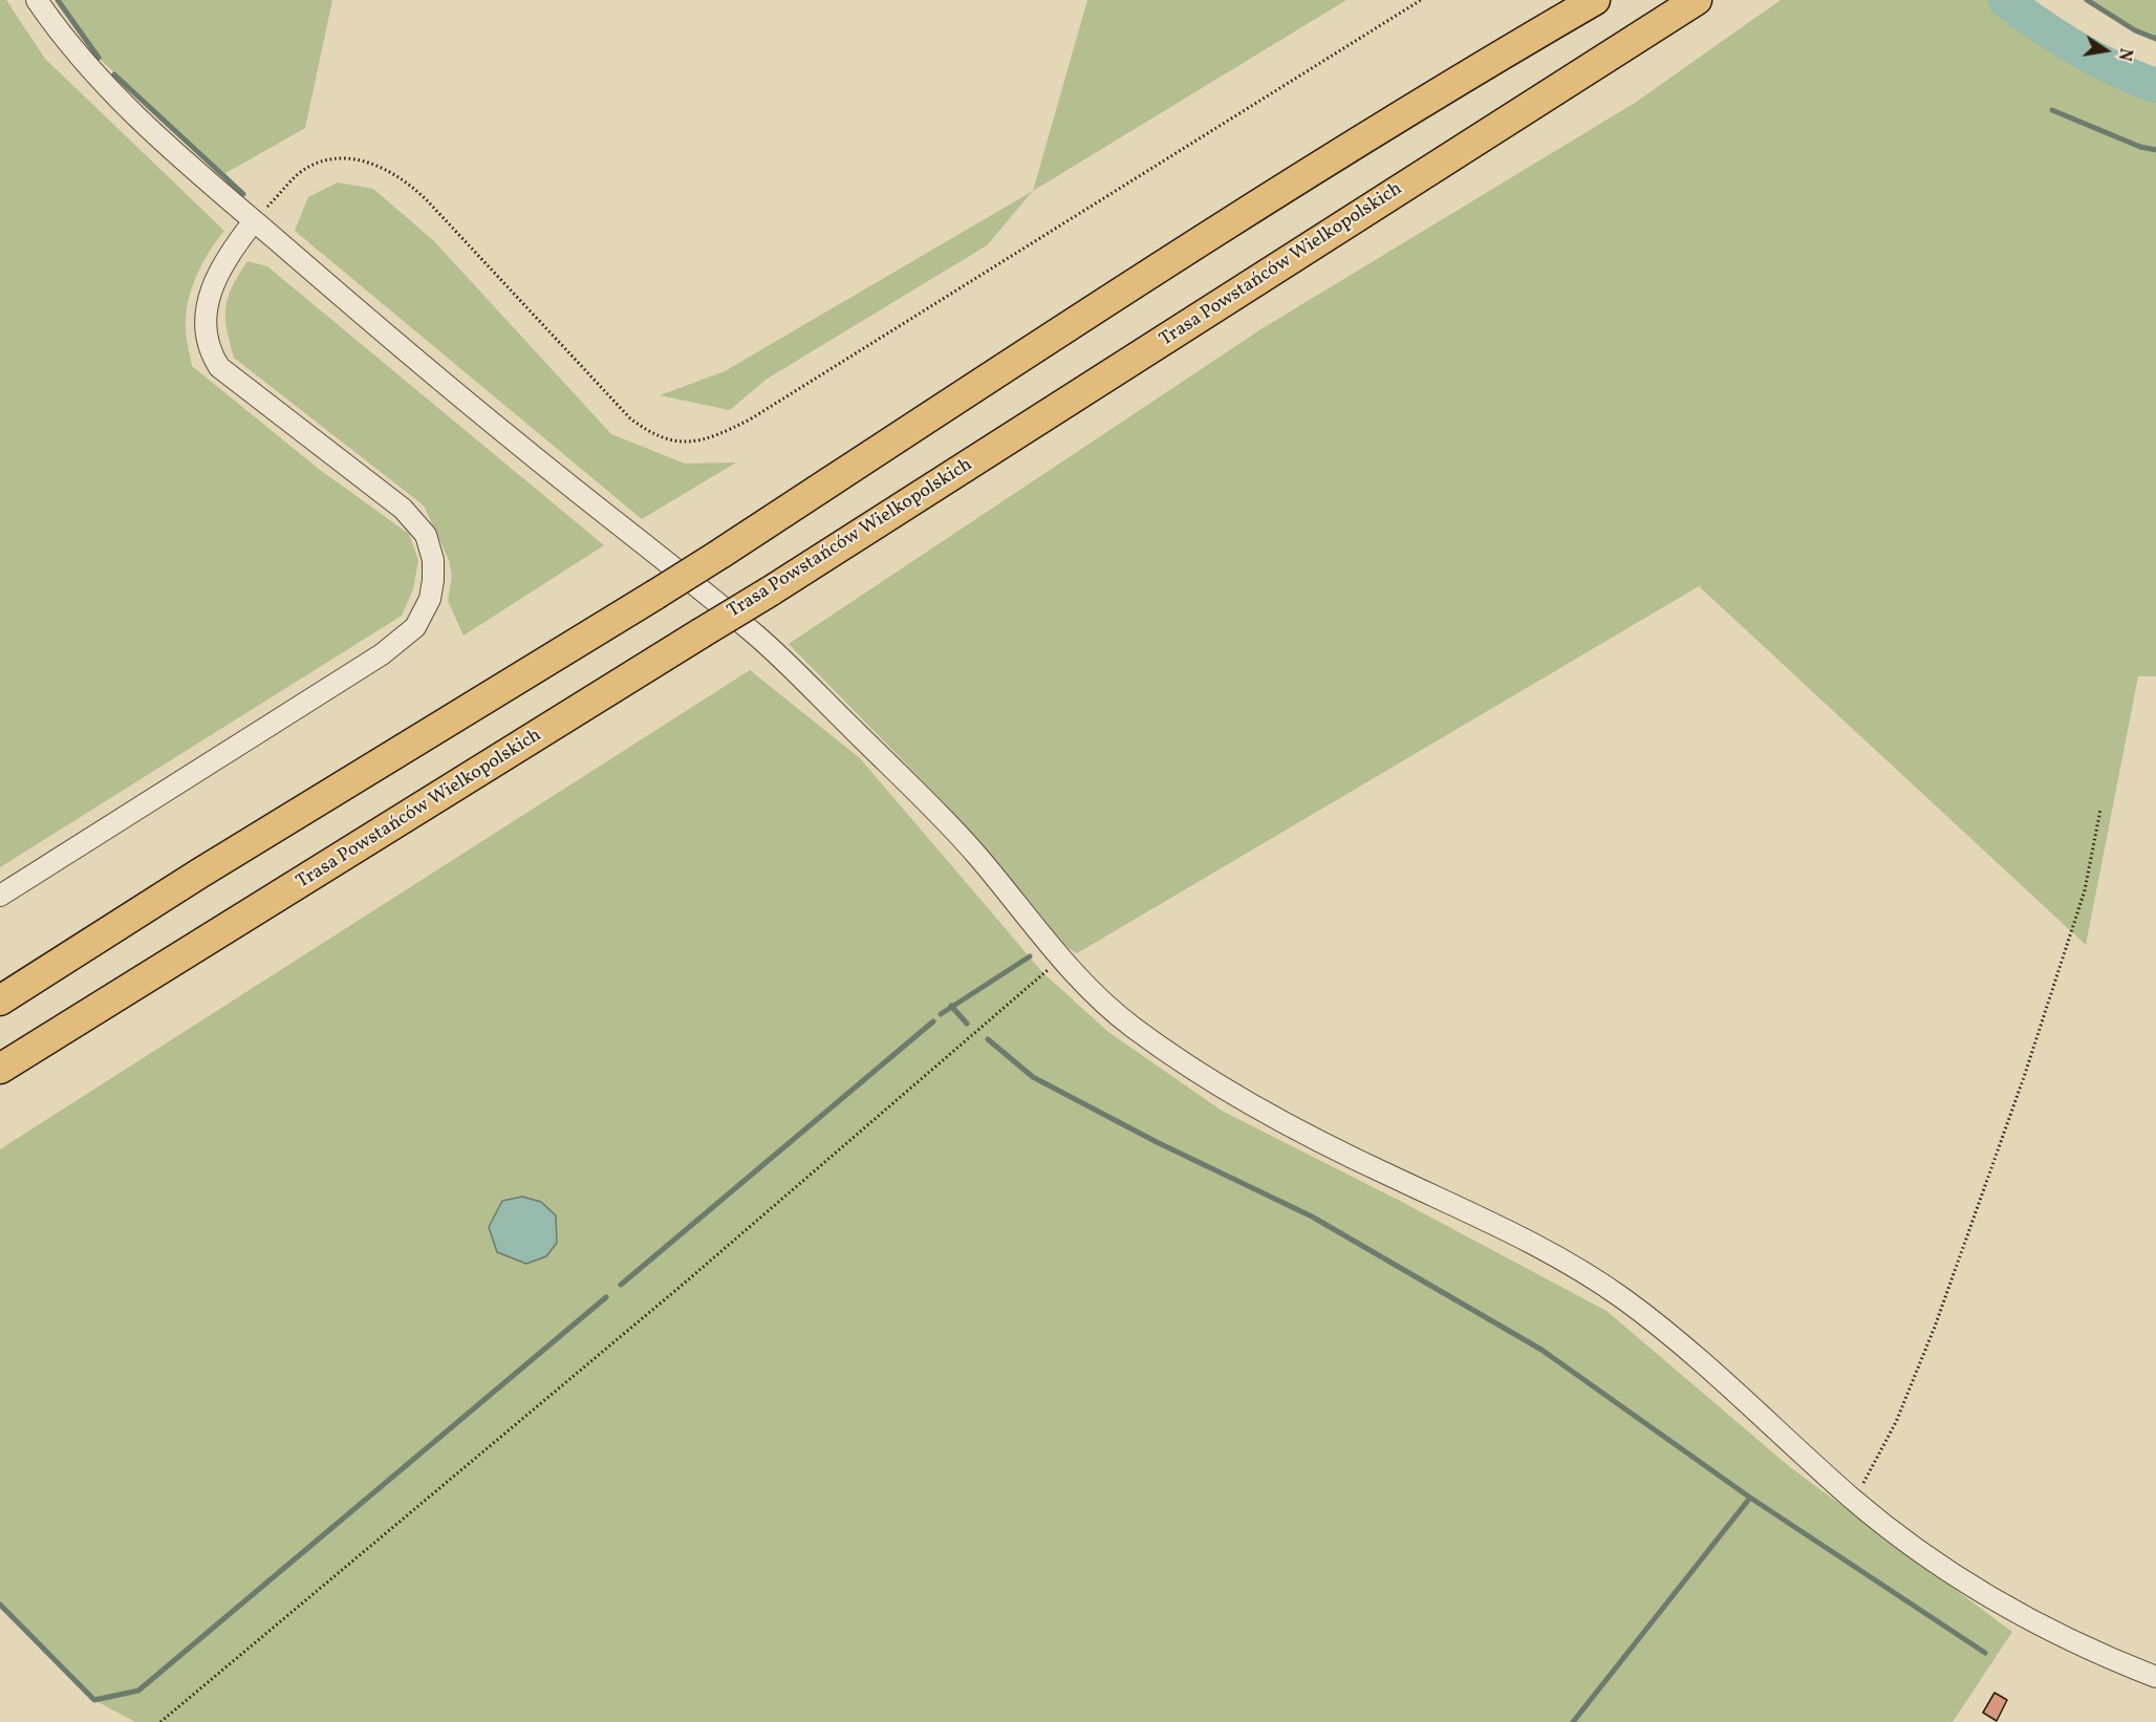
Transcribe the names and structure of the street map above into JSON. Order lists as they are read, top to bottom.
{
  "streets": {
    "highway": ["Trasa Powstańców Wielkopolskich"]
  },
  "north": "right"
}
